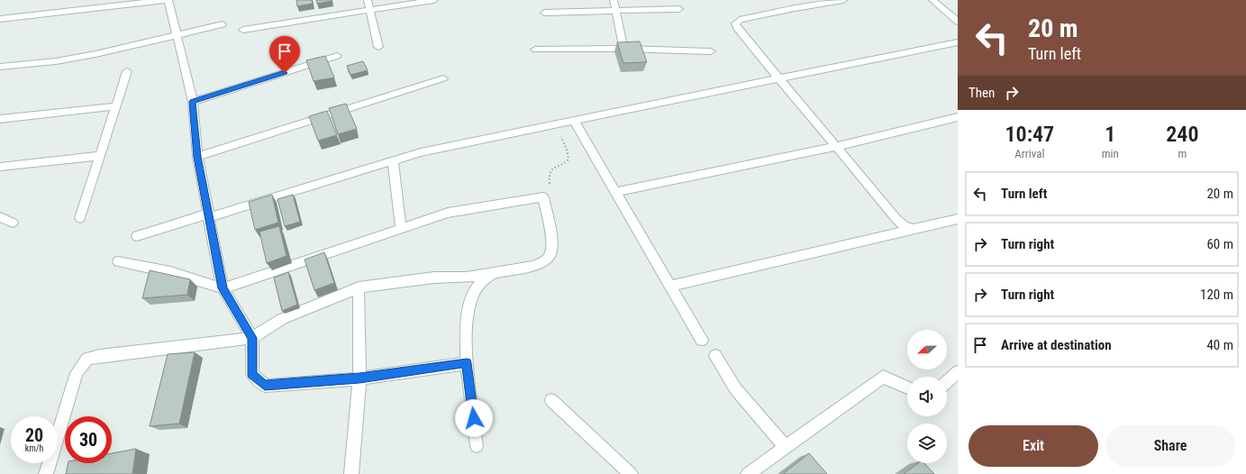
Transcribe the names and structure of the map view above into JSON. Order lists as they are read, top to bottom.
{
  "north": "left",
  "page": {
    "turn": ["20 m", "Turn left"],
    "then": "Then",
    "eta": [
      "10:47",
      "Arrival",
      "1",
      "min",
      "240",
      "m"
    ],
    "list": [
      {
        "name": "Turn left",
        "value": "20 m"
      },
      {
        "name": "Turn right",
        "value": "60 m"
      },
      {
        "name": "Turn right",
        "value": "120 m"
      },
      {
        "name": "Arrive at destination",
        "value": "40 m"
      }
    ],
    "speed": "20 km/h",
    "limit": "30",
    "buttons": ["Exit", "Share"]
  }
}
